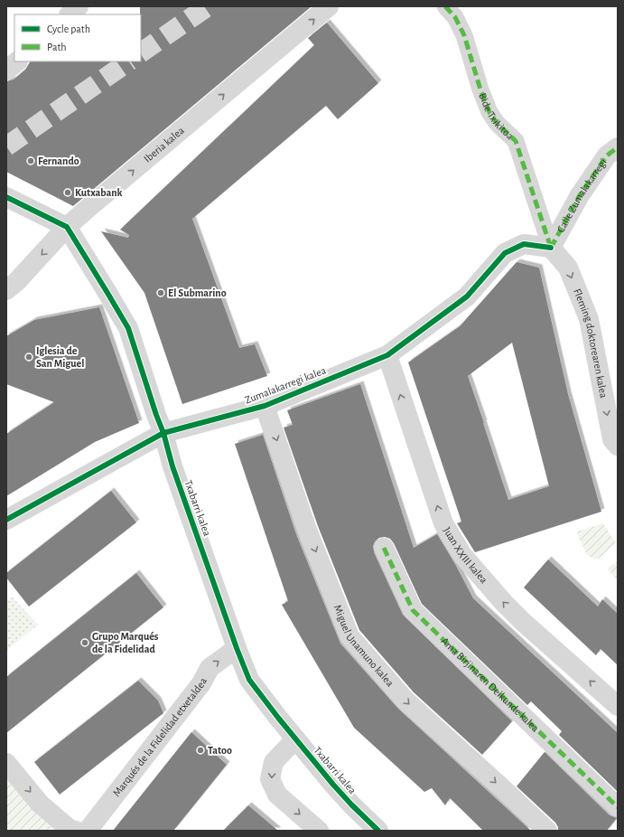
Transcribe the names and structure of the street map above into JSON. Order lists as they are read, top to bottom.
{
  "streets": {
    "street": [
      "Bide Txikitoa",
      "Iberia kalea",
      "Calle Zumalakarregi",
      "Fleming doktorearen kalea",
      "Zumalakarregi kalea",
      "Txabarri kalea",
      "Juan XXIII kalea",
      "Miguel Unamuno kalea",
      "Ama Birjinaren Deikunde kalea",
      "Marqués de la Fidelidad etxetaldea"
    ]
  },
  "crossings": [
    ["Bide Txikitoa", "Calle Zumalakarregi"],
    ["Bide Txikitoa", "Fleming doktorearen kalea"],
    ["Bide Txikitoa", "Zumalakarregi kalea"],
    ["Iberia kalea", "Txabarri kalea"],
    ["Calle Zumalakarregi", "Fleming doktorearen kalea"],
    ["Calle Zumalakarregi", "Zumalakarregi kalea"],
    ["Fleming doktorearen kalea", "Zumalakarregi kalea"],
    ["Zumalakarregi kalea", "Txabarri kalea"],
    ["Zumalakarregi kalea", "Juan XXIII kalea"],
    ["Zumalakarregi kalea", "Miguel Unamuno kalea"],
    ["Txabarri kalea", "Marqués de la Fidelidad etxetaldea"]
  ],
  "one_way": [
    "Fleming doktorearen kalea",
    "Juan XXIII kalea",
    "Miguel Unamuno kalea",
    "Marqués de la Fidelidad etxetaldea"
  ],
  "places": [
    "Fernando",
    "Kutxabank",
    "El Submarino",
    "Iglesia de San Miguel",
    "Grupo Marqués de la Fidelidad",
    "Tatoo"
  ],
  "legend": ["Cycle path", "Path"]
}
